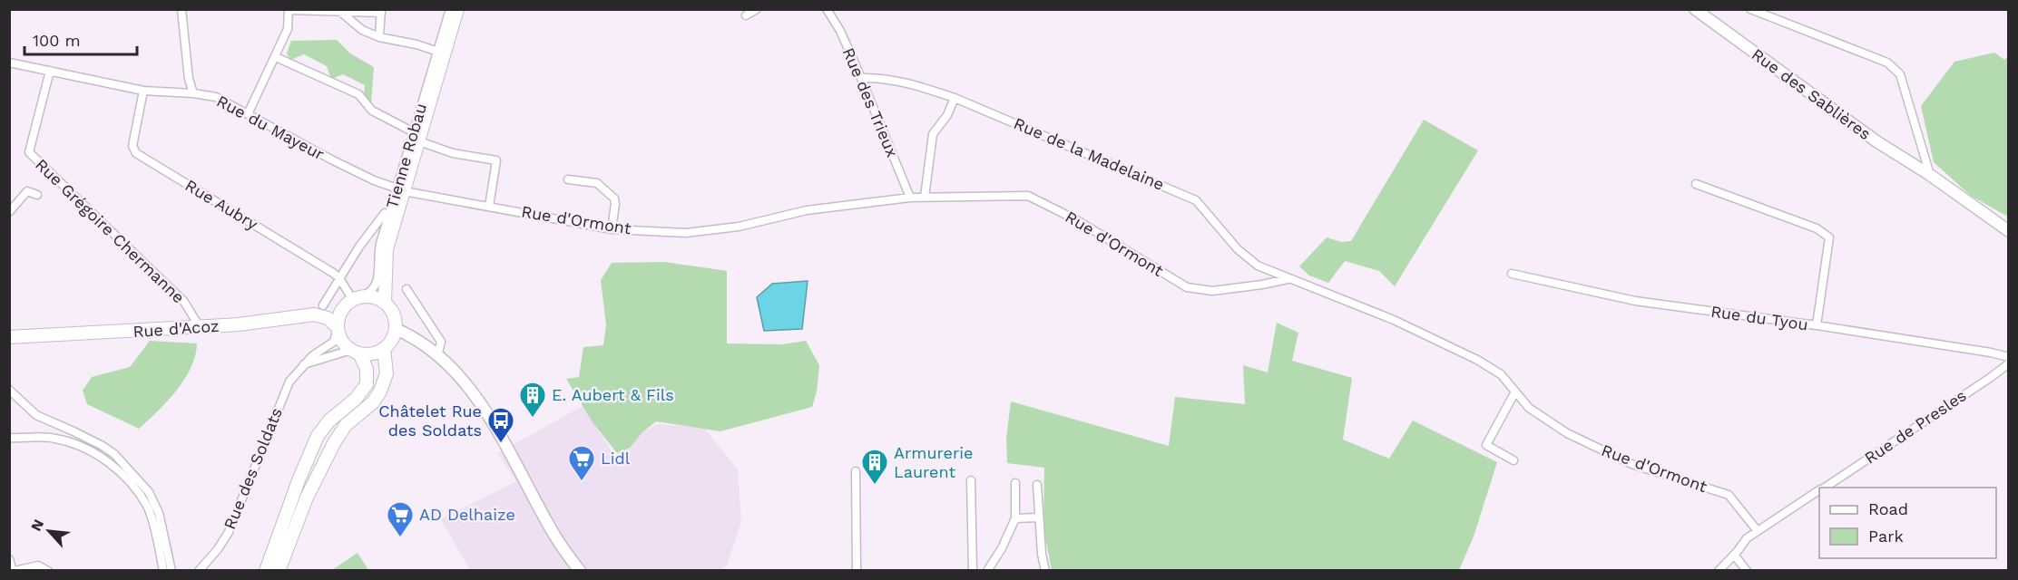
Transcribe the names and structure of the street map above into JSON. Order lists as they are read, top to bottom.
{
  "streets": {
    "main road": ["Rue des Sablières", "Tienne Robau", "Rue d'Acoz"],
    "street": [
      "Rue des Trieux",
      "Rue du Mayeur",
      "Rue de la Madelaine",
      "Rue Aubry",
      "Rue d'Ormont",
      "Rue Grégoire Chermanne",
      "Rue du Tyou",
      "Rue de Presles",
      "Rue des Soldats"
    ]
  },
  "crossings": [
    ["Rue des Trieux", "Rue de la Madelaine"],
    ["Rue des Trieux", "Rue d'Ormont"],
    ["Rue du Mayeur", "Tienne Robau"],
    ["Rue du Mayeur", "Rue Aubry"],
    ["Rue du Mayeur", "Rue d'Ormont"],
    ["Rue du Mayeur", "Rue Grégoire Chermanne"],
    ["Rue de la Madelaine", "Rue d'Ormont"],
    ["Tienne Robau", "Rue Aubry"],
    ["Tienne Robau", "Rue d'Ormont"],
    ["Tienne Robau", "Rue d'Acoz"],
    ["Tienne Robau", "Rue des Soldats"],
    ["Rue Aubry", "Rue d'Acoz"],
    ["Rue Aubry", "Rue des Soldats"],
    ["Rue d'Ormont", "Rue de Presles"],
    ["Rue Grégoire Chermanne", "Rue d'Acoz"],
    ["Rue d'Acoz", "Rue des Soldats"]
  ],
  "places": {
    "building": ["E. Aubert & Fils", "Armurerie Laurent"],
    "bus stop": ["Châtelet Rue des Soldats"],
    "supermarket": ["Lidl", "AD Delhaize"]
  },
  "legend": ["Road", "Park"],
  "scale_bar": "100 m",
  "north": "top left"
}
